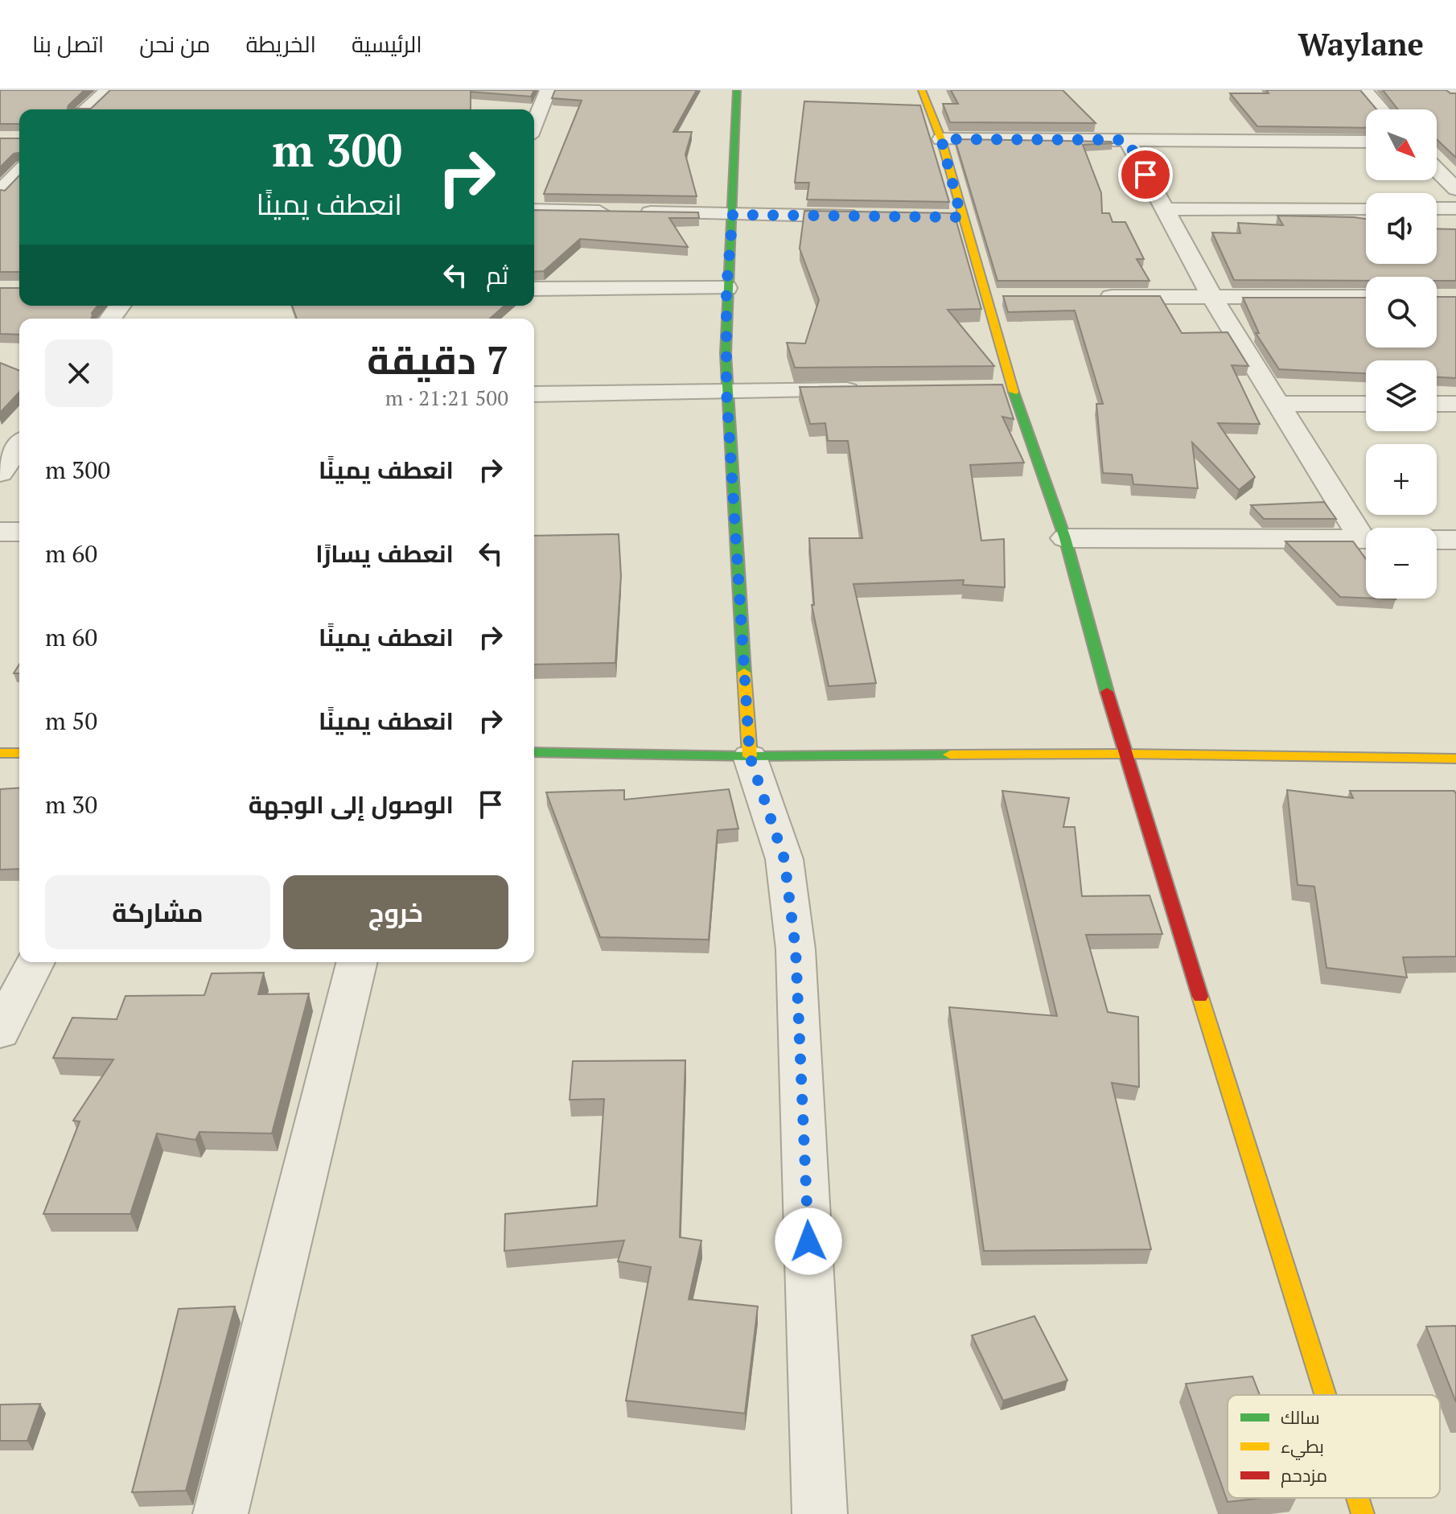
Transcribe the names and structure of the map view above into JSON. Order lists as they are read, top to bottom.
{
  "legend": ["سالك", "بطيء", "مزدحم"],
  "north": "bottom right",
  "page": {
    "header": "Waylane",
    "nav": [
      "الرئيسية",
      "الخريطة",
      "من نحن",
      "اتصل بنا"
    ],
    "map_buttons": ["+", "−"],
    "turn": ["300 m", "انعطف يمينًا"],
    "then": "ثم",
    "heading": ["7 دقيقة", "500 m · 21:21"],
    "list": [
      {
        "name": "انعطف يمينًا",
        "value": "300 m"
      },
      {
        "name": "انعطف يسارًا",
        "value": "60 m"
      },
      {
        "name": "انعطف يمينًا",
        "value": "60 m"
      },
      {
        "name": "انعطف يمينًا",
        "value": "50 m"
      },
      {
        "name": "الوصول إلى الوجهة",
        "value": "30 m"
      }
    ],
    "buttons": ["خروج", "مشاركة"]
  }
}
